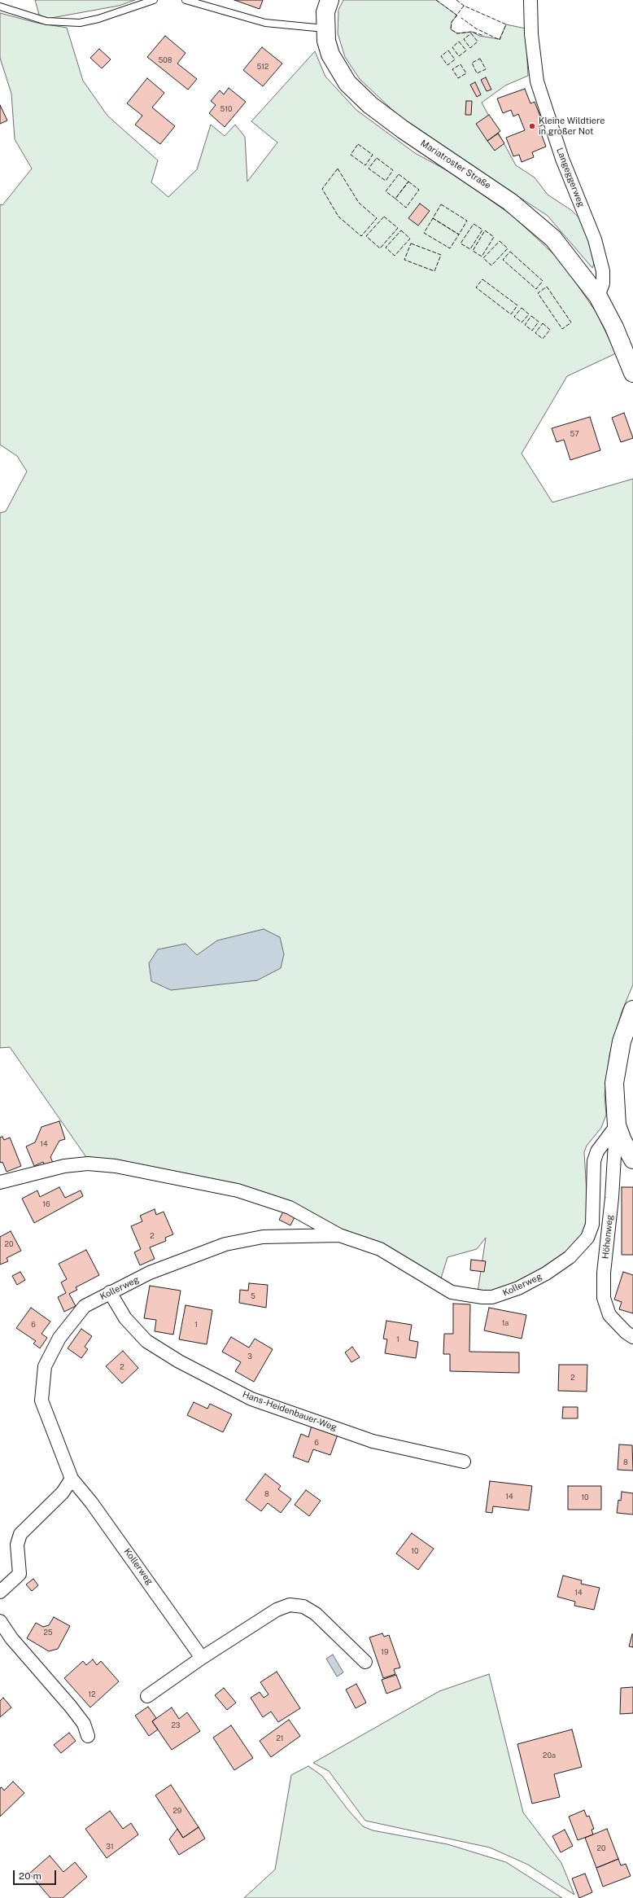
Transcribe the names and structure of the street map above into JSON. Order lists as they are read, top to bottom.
{
  "streets": {
    "main road": ["Mariatroster Straße"],
    "street": [
      "Langeggerweg",
      "Höhenweg",
      "Kollerweg",
      "Hans-Heidenbauer-Weg"
    ]
  },
  "crossings": [
    ["Mariatroster Straße", "Langeggerweg"],
    ["Höhenweg", "Kollerweg"],
    ["Kollerweg", "Hans-Heidenbauer-Weg"]
  ],
  "places": ["Kleine Wildtiere in großer Not"],
  "house_numbers": [
    "508",
    "512",
    "510",
    "57",
    "14",
    "16",
    "2",
    "20",
    "5",
    "1a",
    "6",
    "1",
    "1",
    "3",
    "2",
    "2",
    "6",
    "8",
    "8",
    "14",
    "10",
    "10",
    "14",
    "25",
    "19",
    "12",
    "23",
    "21",
    "20a",
    "29",
    "31",
    "20"
  ],
  "scale_bar": "20 m"
}
